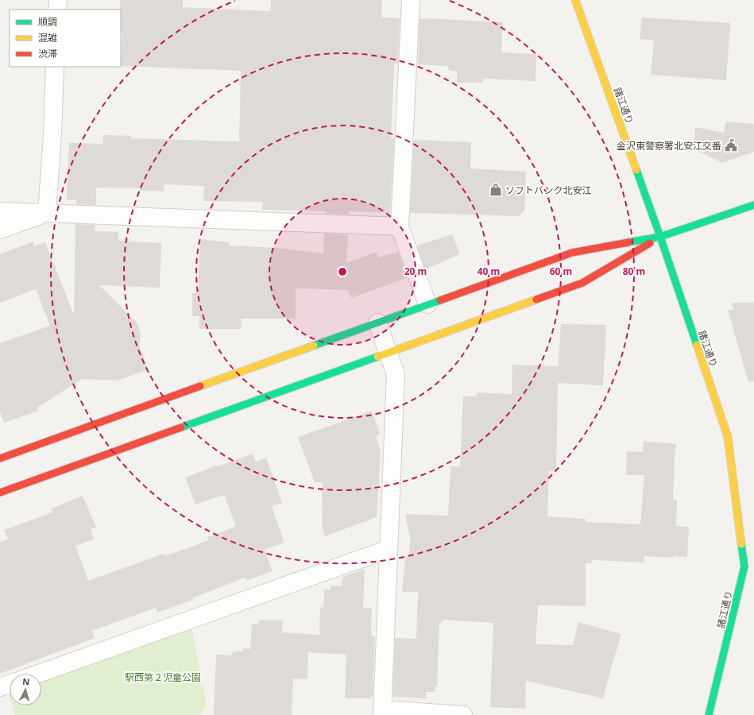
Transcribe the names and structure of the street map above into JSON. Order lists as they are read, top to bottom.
{
  "streets": {
    "street": ["諸江通り"]
  },
  "parks": ["駅西第２児童公園"],
  "places": {
    "public building": ["金沢東警察署北安江交番"],
    "shop": ["ソフトバンク北安江"]
  },
  "legend": ["順調", "混雑", "渋滞"],
  "north": "top",
  "rings": [
    "20 m",
    "40 m",
    "60 m",
    "80 m"
  ]
}
